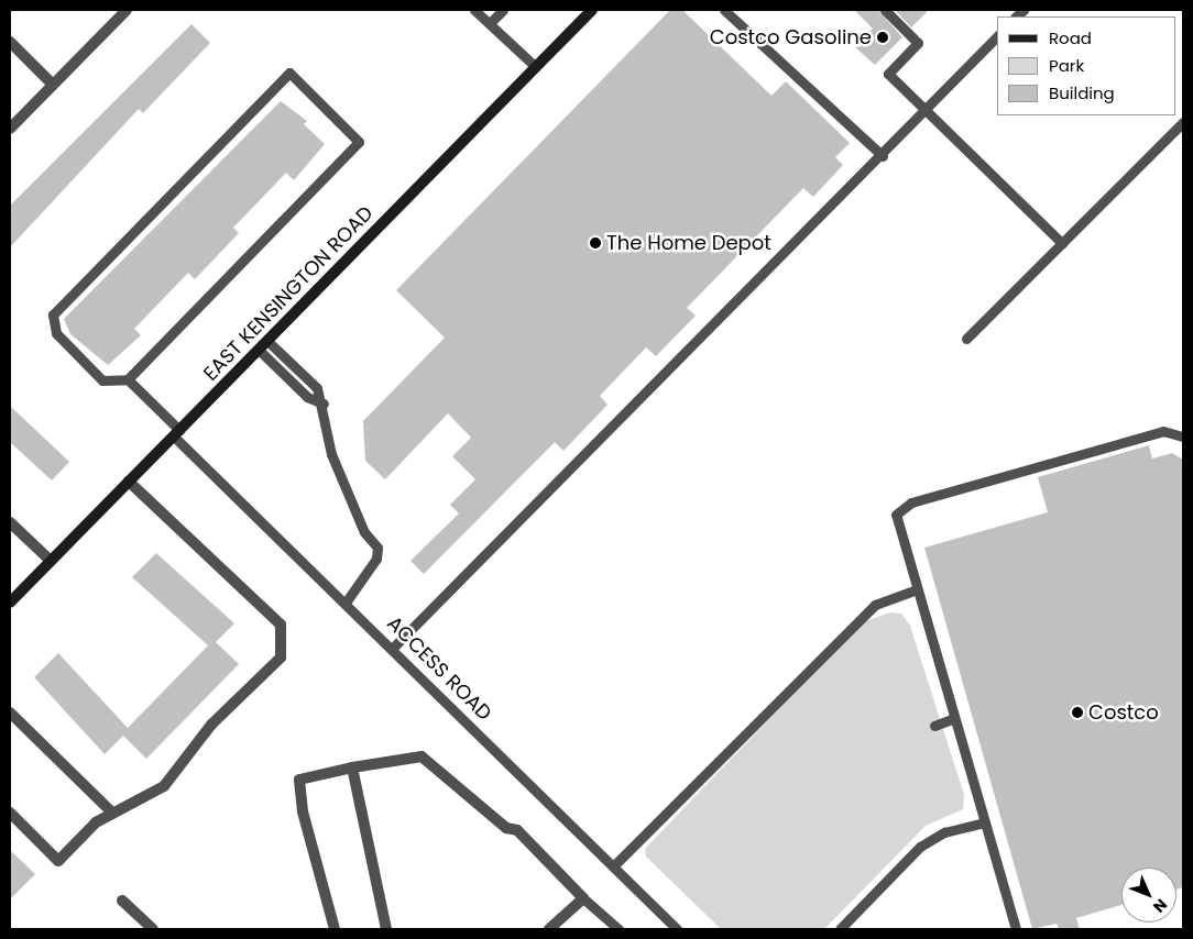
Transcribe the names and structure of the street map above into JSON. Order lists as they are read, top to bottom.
{
  "streets": {
    "main road": ["EAST KENSINGTON ROAD"],
    "lane": ["ACCESS ROAD"]
  },
  "crossings": [
    ["EAST KENSINGTON ROAD", "ACCESS ROAD"]
  ],
  "places": ["Costco Gasoline", "The Home Depot", "Costco"],
  "legend": ["Road", "Park", "Building"],
  "north": "bottom right"
}
